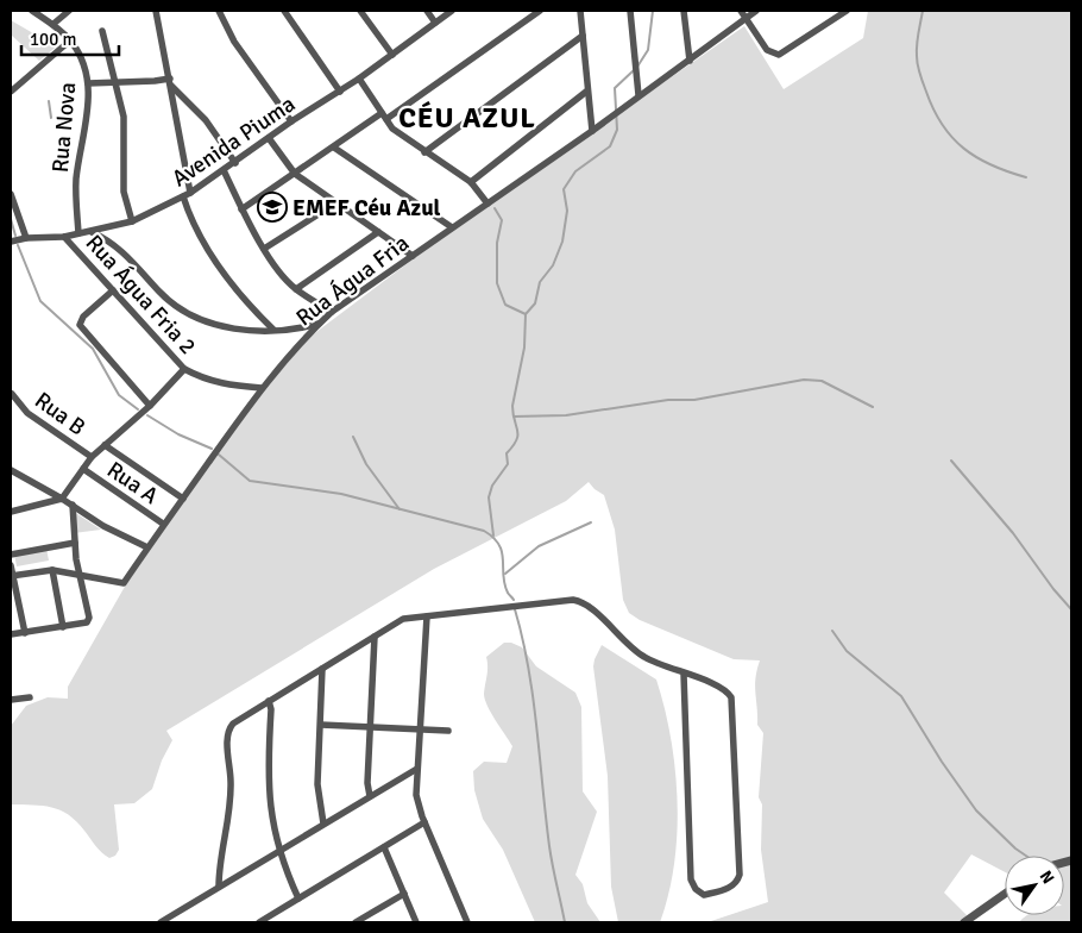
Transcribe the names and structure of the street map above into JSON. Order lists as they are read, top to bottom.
{
  "streets": {
    "street": [
      "Rua Nova",
      "Avenida Piuma",
      "Rua Água Fria",
      "Rua Água Fria 2",
      "Rua B",
      "Rua A"
    ]
  },
  "crossings": [
    ["Rua Nova", "Avenida Piuma"],
    ["Avenida Piuma", "Rua Água Fria 2"],
    ["Rua Água Fria", "Rua Água Fria 2"],
    ["Rua Água Fria", "Rua B"],
    ["Rua Água Fria", "Rua A"]
  ],
  "districts": ["CÉU AZUL"],
  "places": {
    "school or university": ["EMEF Céu Azul"]
  },
  "scale_bar": "100 m",
  "north": "top right"
}
